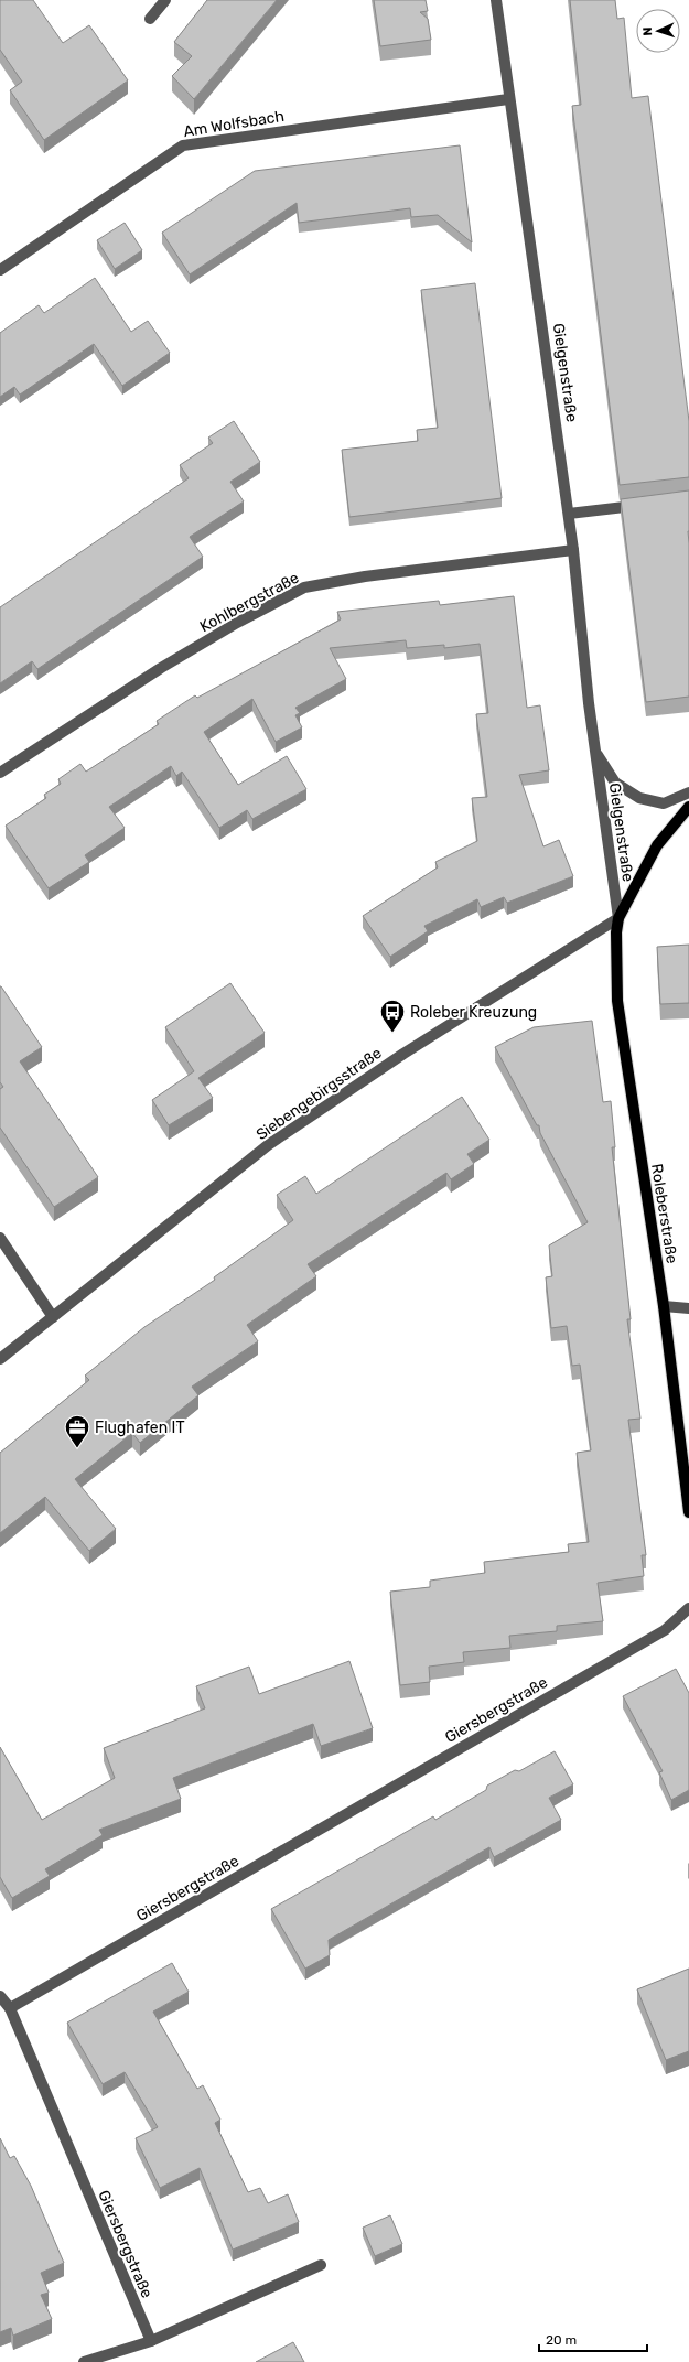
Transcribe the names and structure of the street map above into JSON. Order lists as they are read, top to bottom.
{
  "streets": {
    "main road": ["Siebengebirgsstraße", "Roleberstraße"],
    "street": [
      "Am Wolfsbach",
      "Gielgenstraße",
      "Kohlbergstraße",
      "Giersbergstraße"
    ]
  },
  "crossings": [
    ["Am Wolfsbach", "Gielgenstraße"],
    ["Gielgenstraße", "Kohlbergstraße"],
    ["Gielgenstraße", "Siebengebirgsstraße"],
    ["Gielgenstraße", "Roleberstraße"],
    ["Siebengebirgsstraße", "Roleberstraße"]
  ],
  "places": {
    "bus stop": ["Roleber Kreuzung"],
    "office": ["Flughafen IT"]
  },
  "scale_bar": "20 m",
  "north": "left"
}
